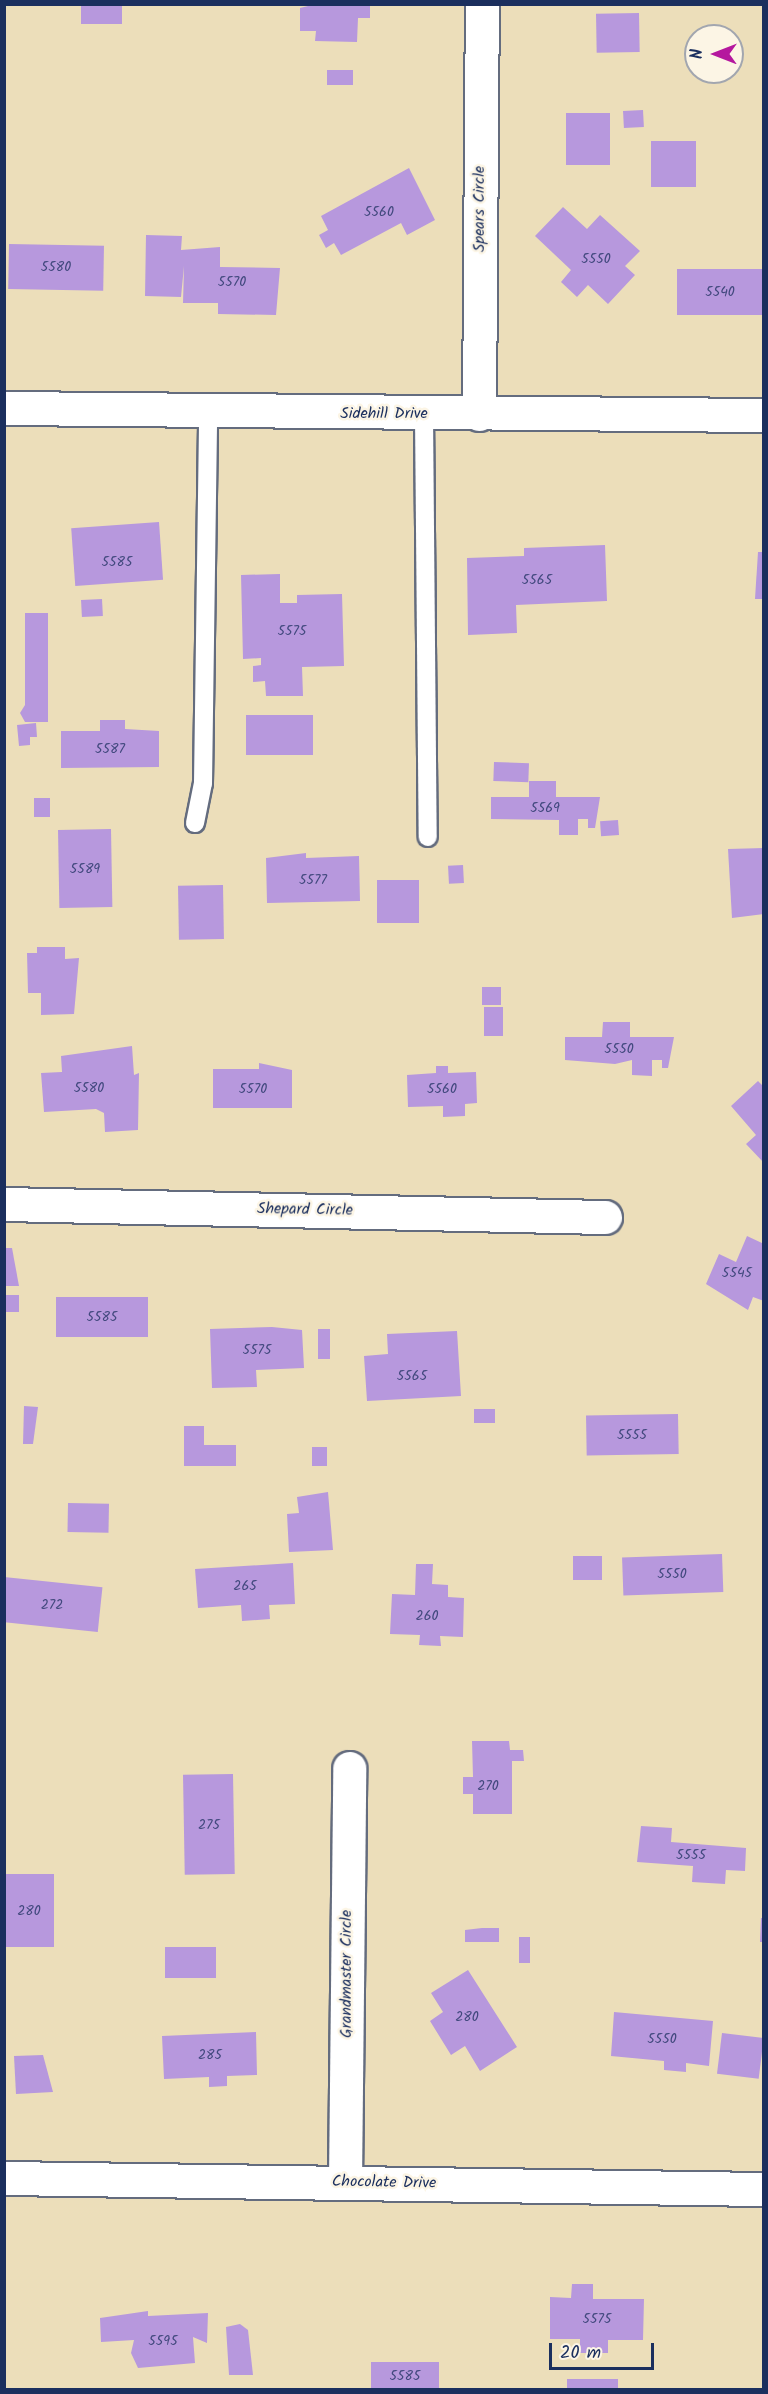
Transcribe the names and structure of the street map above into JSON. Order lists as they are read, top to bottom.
{
  "streets": {
    "street": [
      "Spears Circle",
      "Sidehill Drive",
      "Shepard Circle",
      "Grandmaster Circle",
      "Chocolate Drive"
    ]
  },
  "crossings": [
    ["Spears Circle", "Sidehill Drive"],
    ["Grandmaster Circle", "Chocolate Drive"]
  ],
  "house_numbers": [
    "5560",
    "5550",
    "5580",
    "5570",
    "5540",
    "5585",
    "5565",
    "5575",
    "5587",
    "5569",
    "5589",
    "5577",
    "5550",
    "5580",
    "5570",
    "5560",
    "5545",
    "5585",
    "5575",
    "5565",
    "5555",
    "5550",
    "265",
    "272",
    "260",
    "270",
    "275",
    "5555",
    "280",
    "280",
    "5550",
    "285",
    "5575",
    "5595",
    "5585"
  ],
  "scale_bar": "20 m",
  "north": "left"
}
